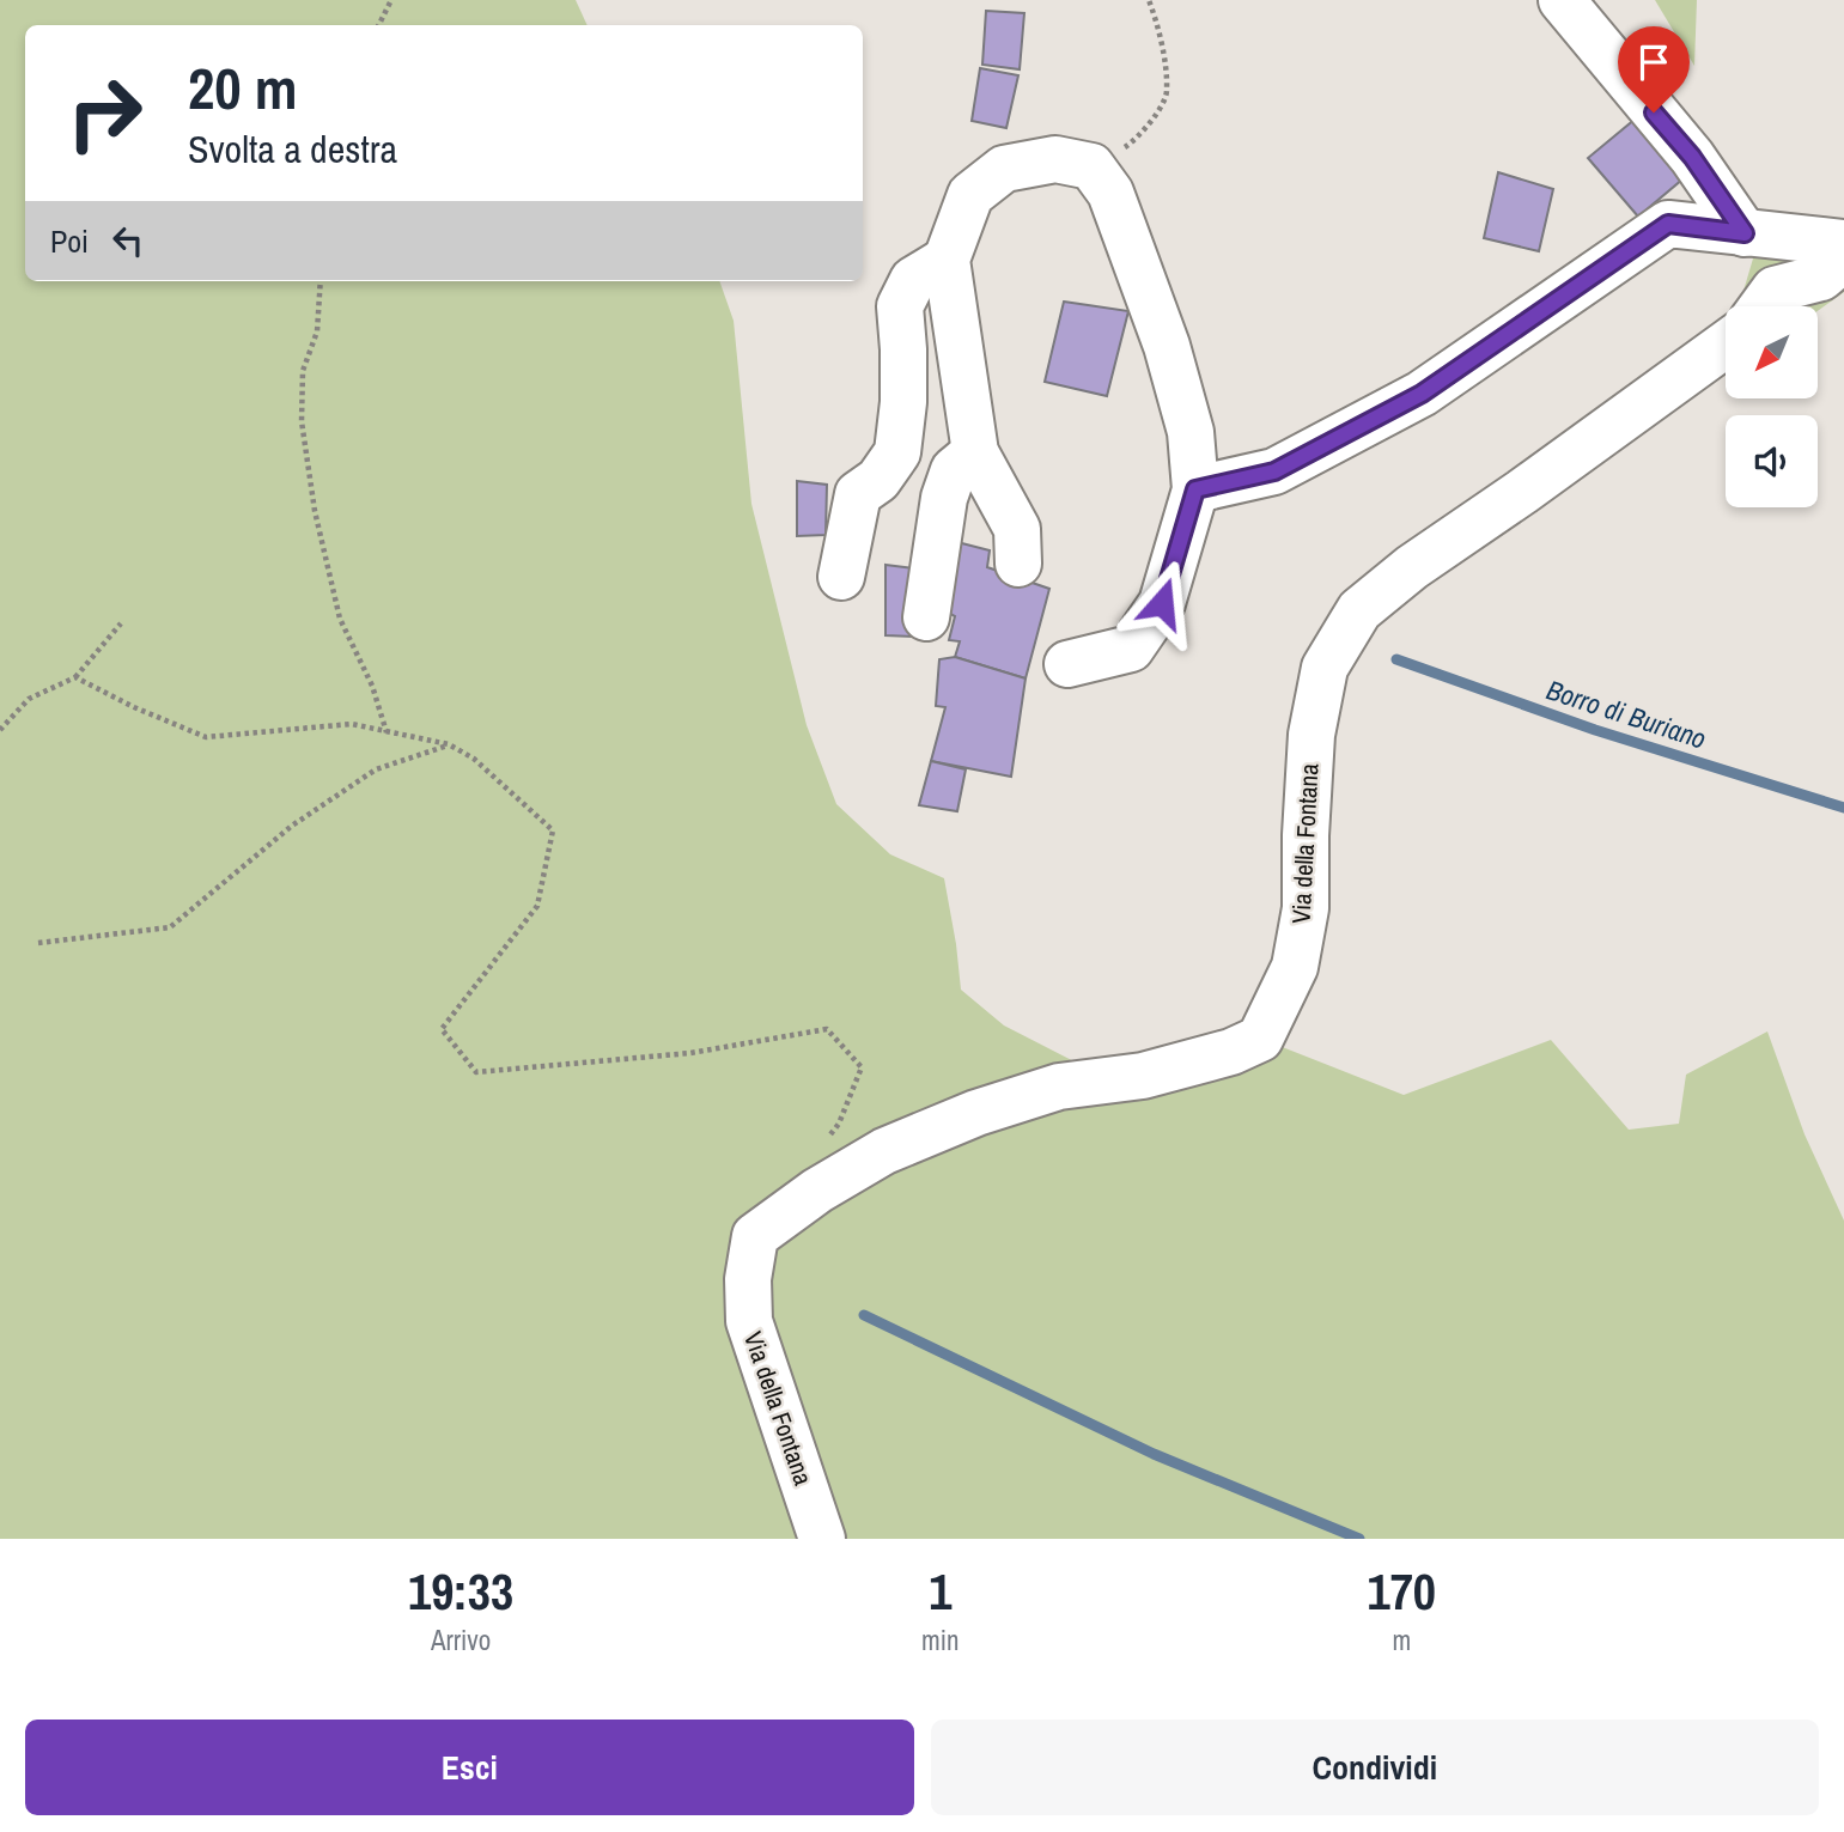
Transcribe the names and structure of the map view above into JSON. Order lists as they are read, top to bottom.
{
  "streets": {
    "street": ["Via della Fontana"]
  },
  "water": ["Borro di Buriano"],
  "north": "bottom left",
  "page": {
    "turn": ["20 m", "Svolta a destra"],
    "then": "Poi",
    "eta": [
      "19:33",
      "Arrivo",
      "1",
      "min",
      "170",
      "m"
    ],
    "buttons": ["Esci", "Condividi"]
  }
}
